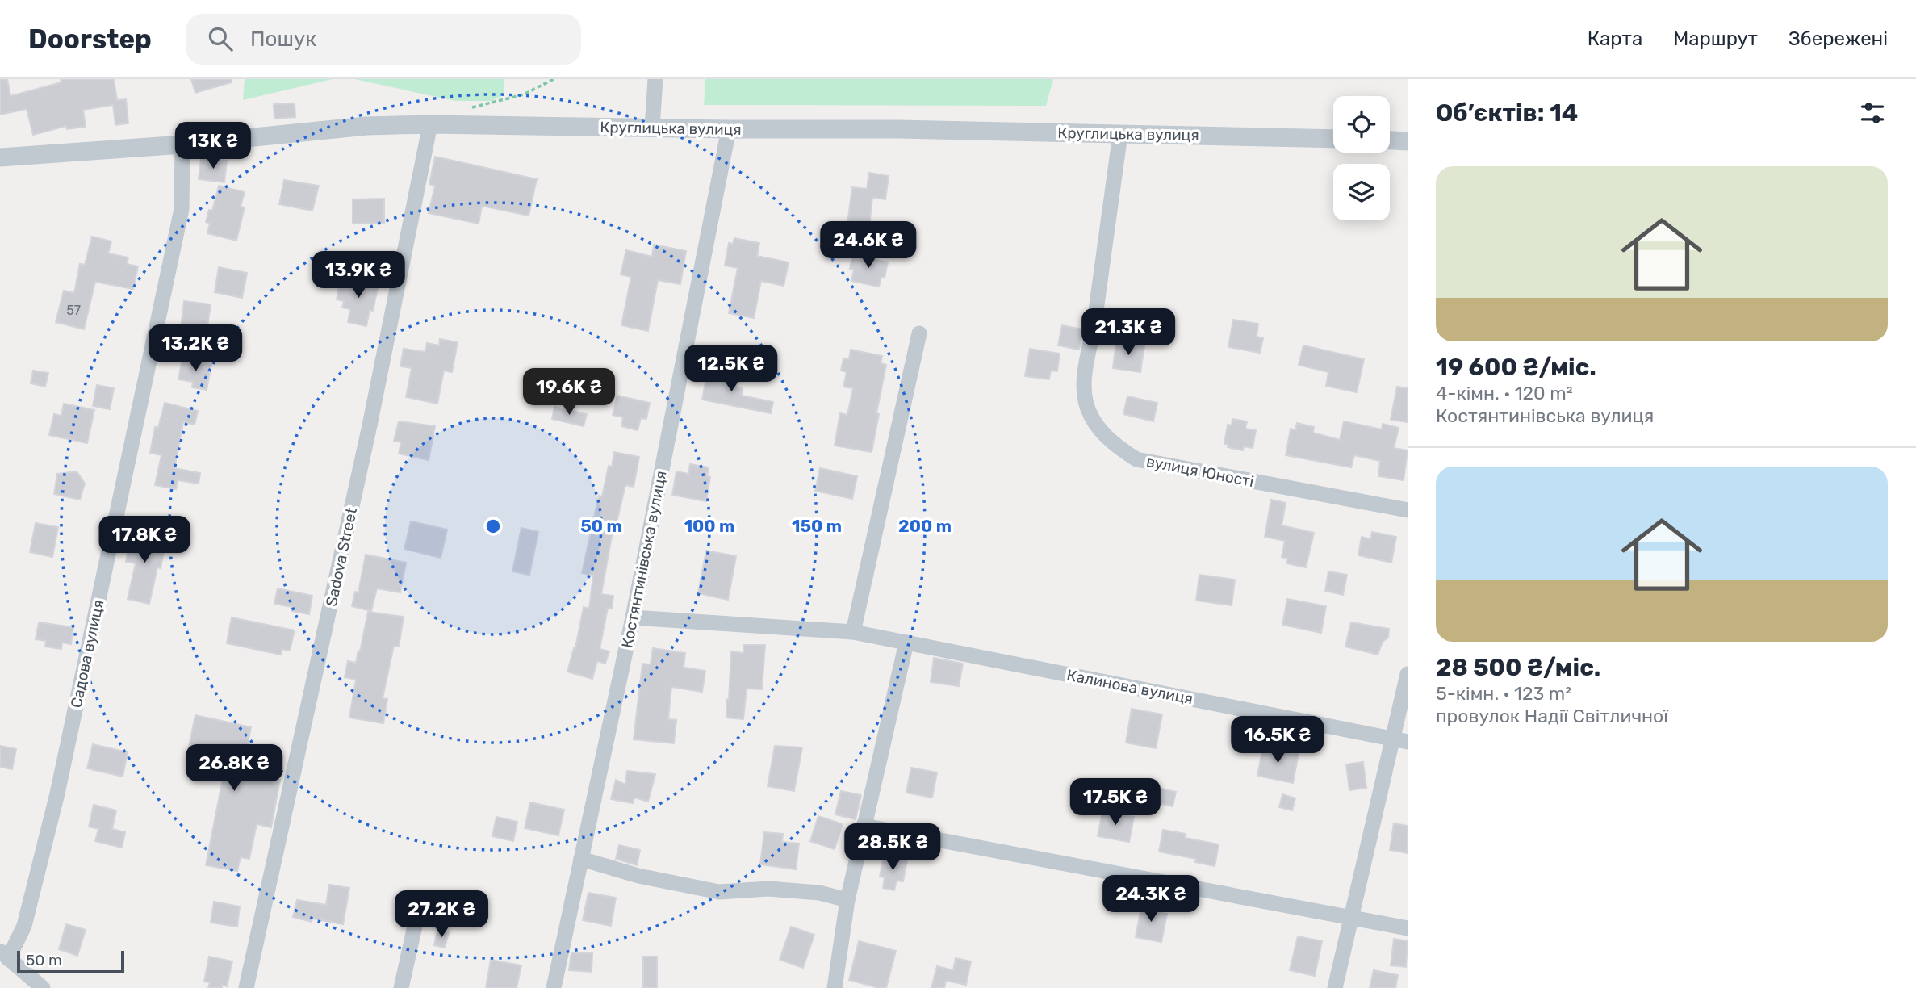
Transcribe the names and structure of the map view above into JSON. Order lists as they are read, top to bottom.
{
  "streets": {
    "street": [
      "Круглицька вулиця",
      "вулиця Юності",
      "Sadova Street",
      "Костянтинівська вулиця",
      "Садова вулиця",
      "Калинова вулиця"
    ]
  },
  "crossings": [
    ["Круглицька вулиця", "вулиця Юності"],
    ["Круглицька вулиця", "Sadova Street"],
    ["Круглицька вулиця", "Костянтинівська вулиця"],
    ["Круглицька вулиця", "Садова вулиця"],
    ["Костянтинівська вулиця", "Калинова вулиця"]
  ],
  "house_numbers": ["57"],
  "scale_bar": "50 m",
  "page": {
    "header": "Doorstep",
    "search": "Пошук",
    "nav": ["Карта", "Маршрут", "Збережені"],
    "heading": "Об’єктів: 14",
    "price": [
      "13K ₴",
      "24.6K ₴",
      "13.9K ₴",
      "21.3K ₴",
      "13.2K ₴",
      "12.5K ₴",
      "19.6K ₴",
      "17.8K ₴",
      "16.5K ₴",
      "26.8K ₴",
      "17.5K ₴",
      "28.5K ₴",
      "24.3K ₴",
      "27.2K ₴"
    ],
    "list": [
      {
        "name": "19 600 ₴/міс.",
        "note": "4-кімн. · 120 m² · Костянтинівська вулиця"
      },
      {
        "name": "28 500 ₴/міс.",
        "note": "5-кімн. · 123 m² · провулок Надії Світличної"
      }
    ],
    "scale": "50 m"
  },
  "rings": [
    "50 m",
    "100 m",
    "150 m",
    "200 m"
  ]
}
